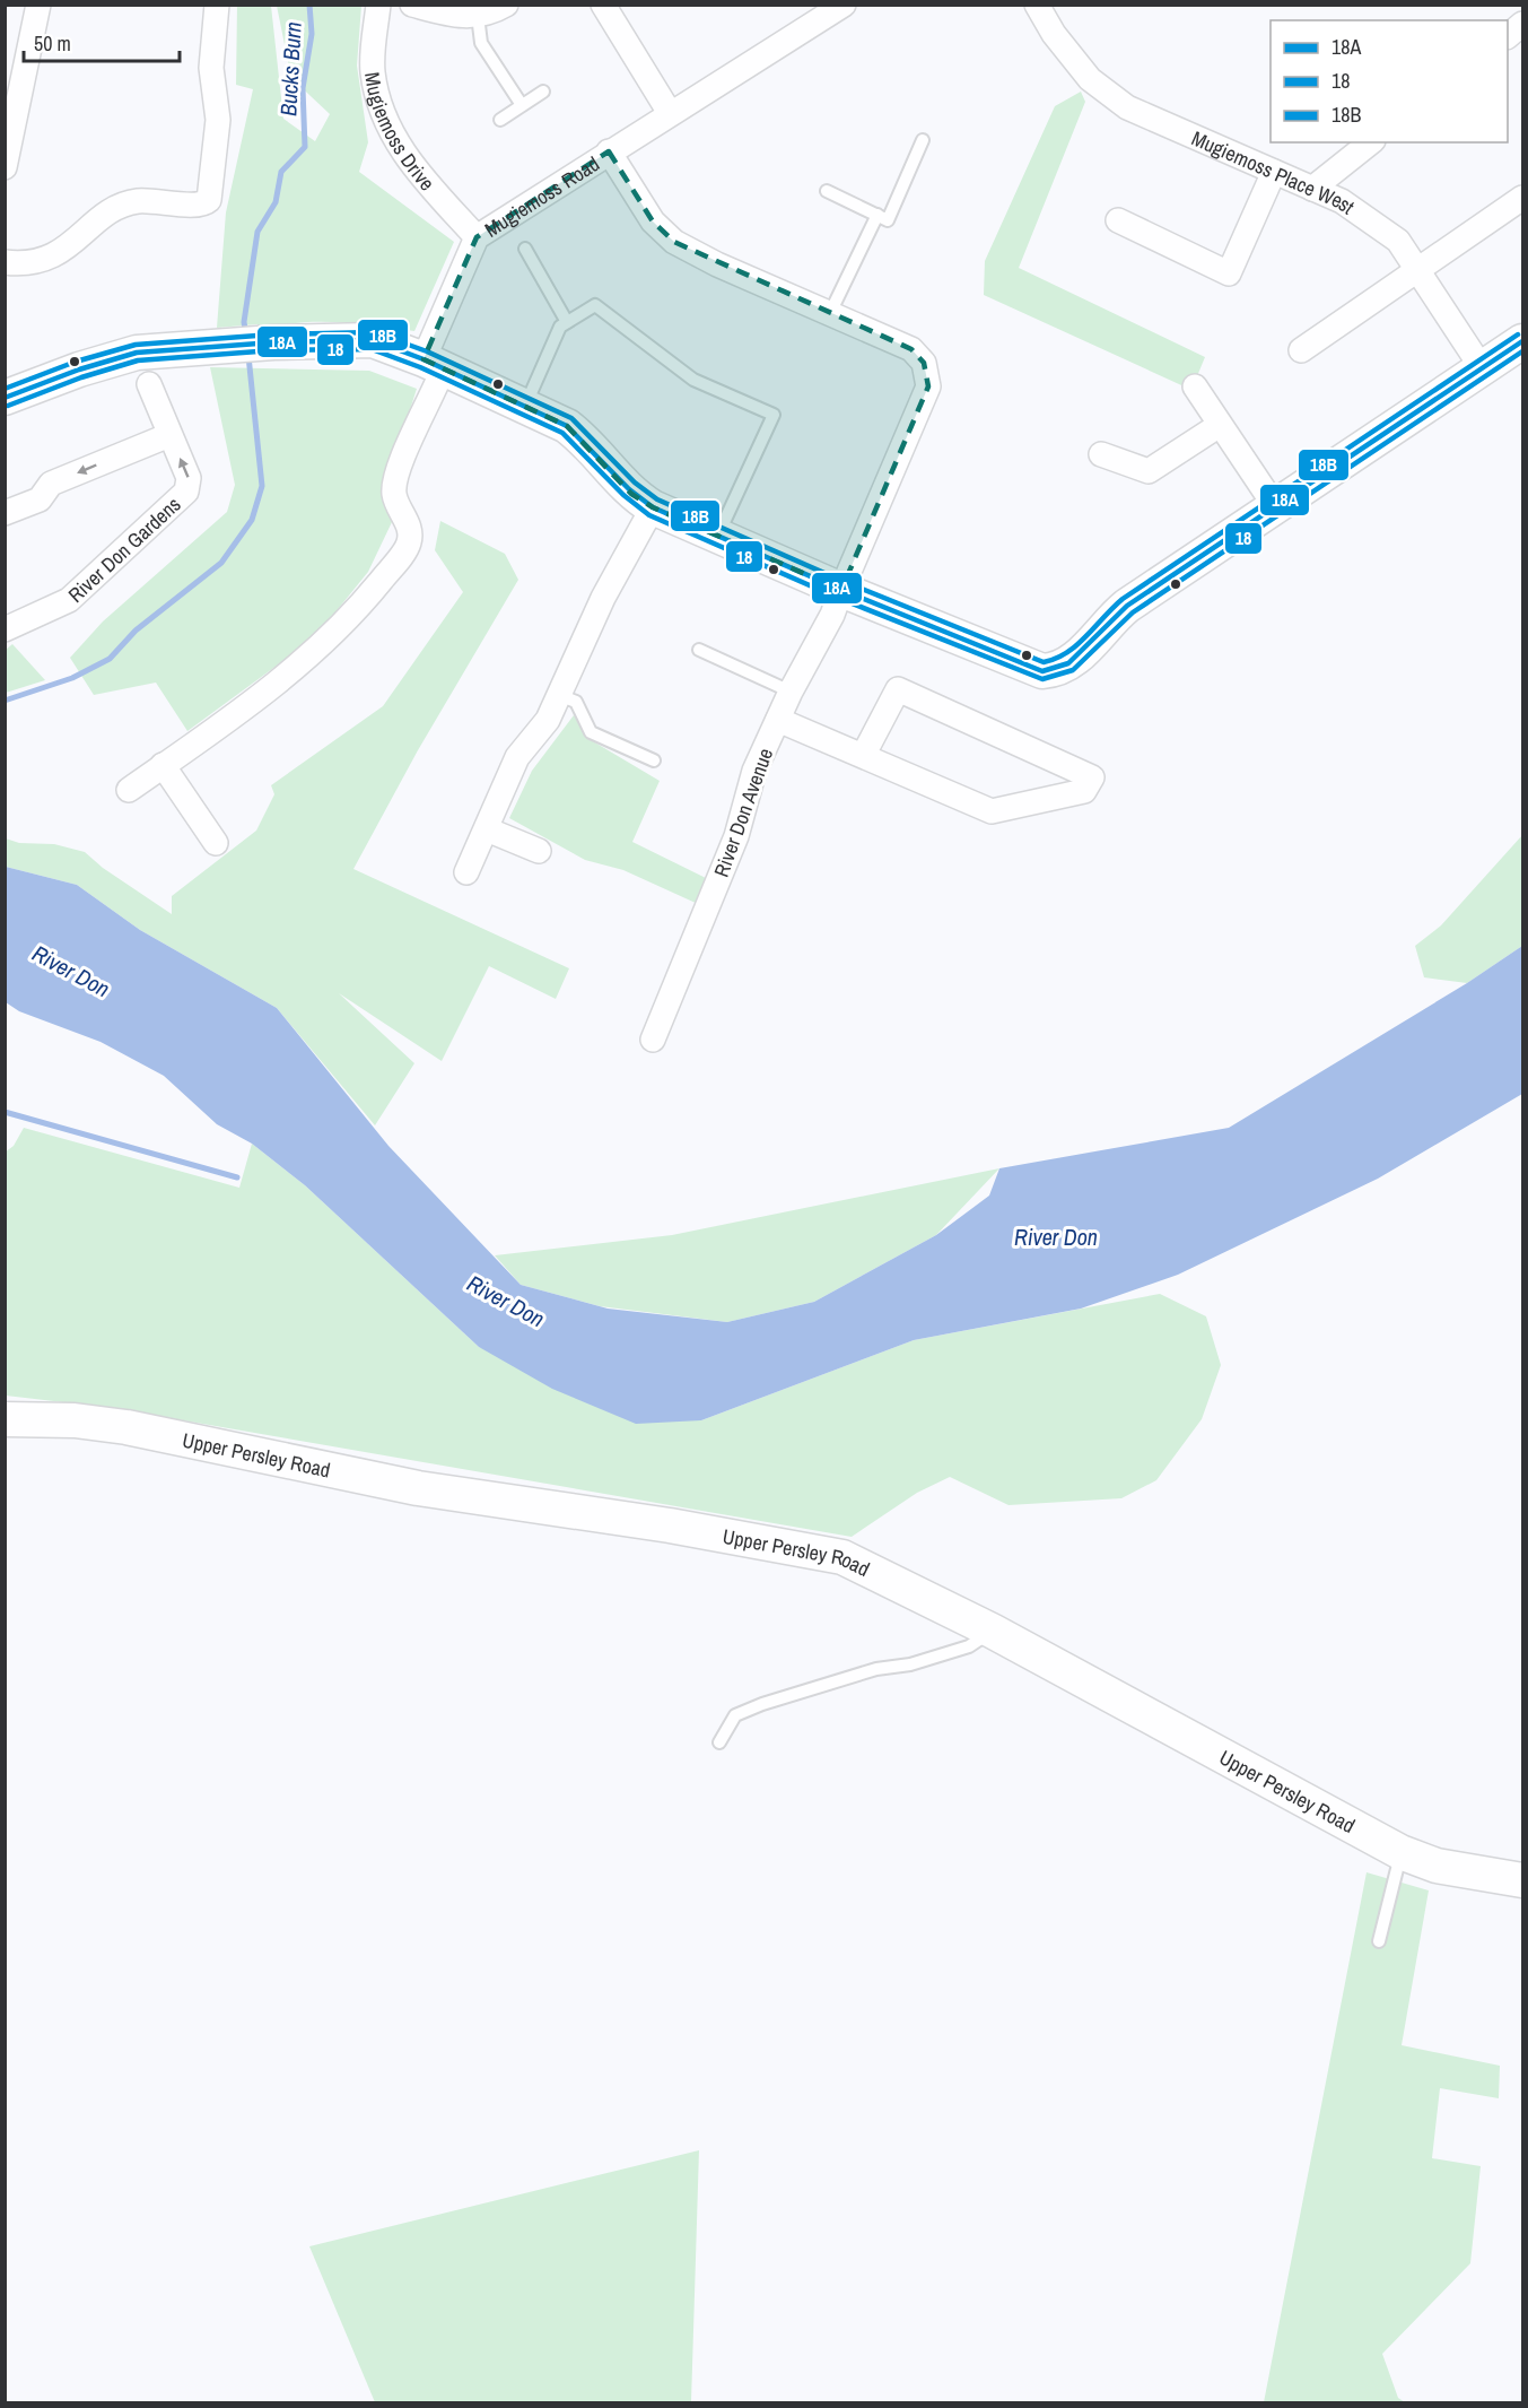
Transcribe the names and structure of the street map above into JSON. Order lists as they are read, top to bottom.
{
  "streets": {
    "street": [
      "Mugiemoss Drive",
      "Mugiemoss Place West",
      "Mugiemoss Road",
      "River Don Gardens",
      "River Don Avenue",
      "Upper Persley Road"
    ]
  },
  "crossings": [
    ["Mugiemoss Drive", "Mugiemoss Road"]
  ],
  "one_way": ["River Don Gardens"],
  "water": ["Bucks Burn", "River Don"],
  "lines": ["transit line 18B", "transit line 18A", "transit line 18"],
  "legend": ["18A", "18", "18B"],
  "scale_bar": "50 m"
}
